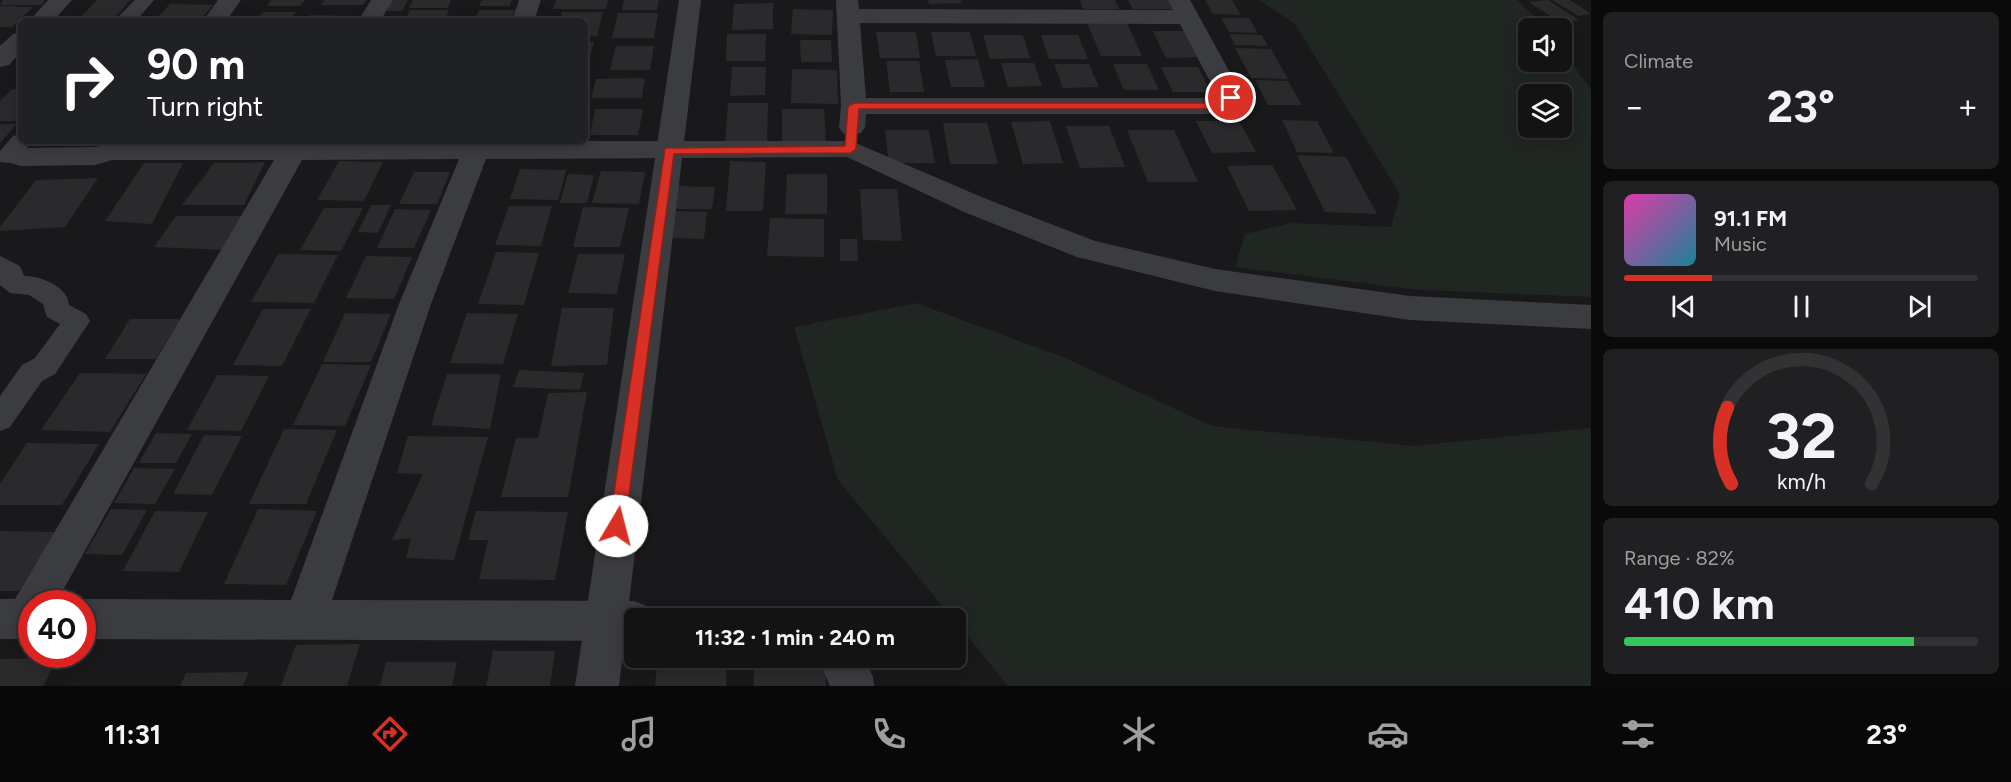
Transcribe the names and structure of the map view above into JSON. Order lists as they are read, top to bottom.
{
  "page": {
    "tile": [
      "Climate",
      ["Range · 82%", "410 km"]
    ],
    "turn": ["90 m", "Turn right"],
    "heat": ["−", "23°", "+"],
    "song": ["91.1 FM", "Music"],
    "limit": "40",
    "trip": "11:32 · 1 min · 240 m",
    "tabs": ["11:31", "23°"],
    "gauge": ["32", "km/h"]
  }
}
